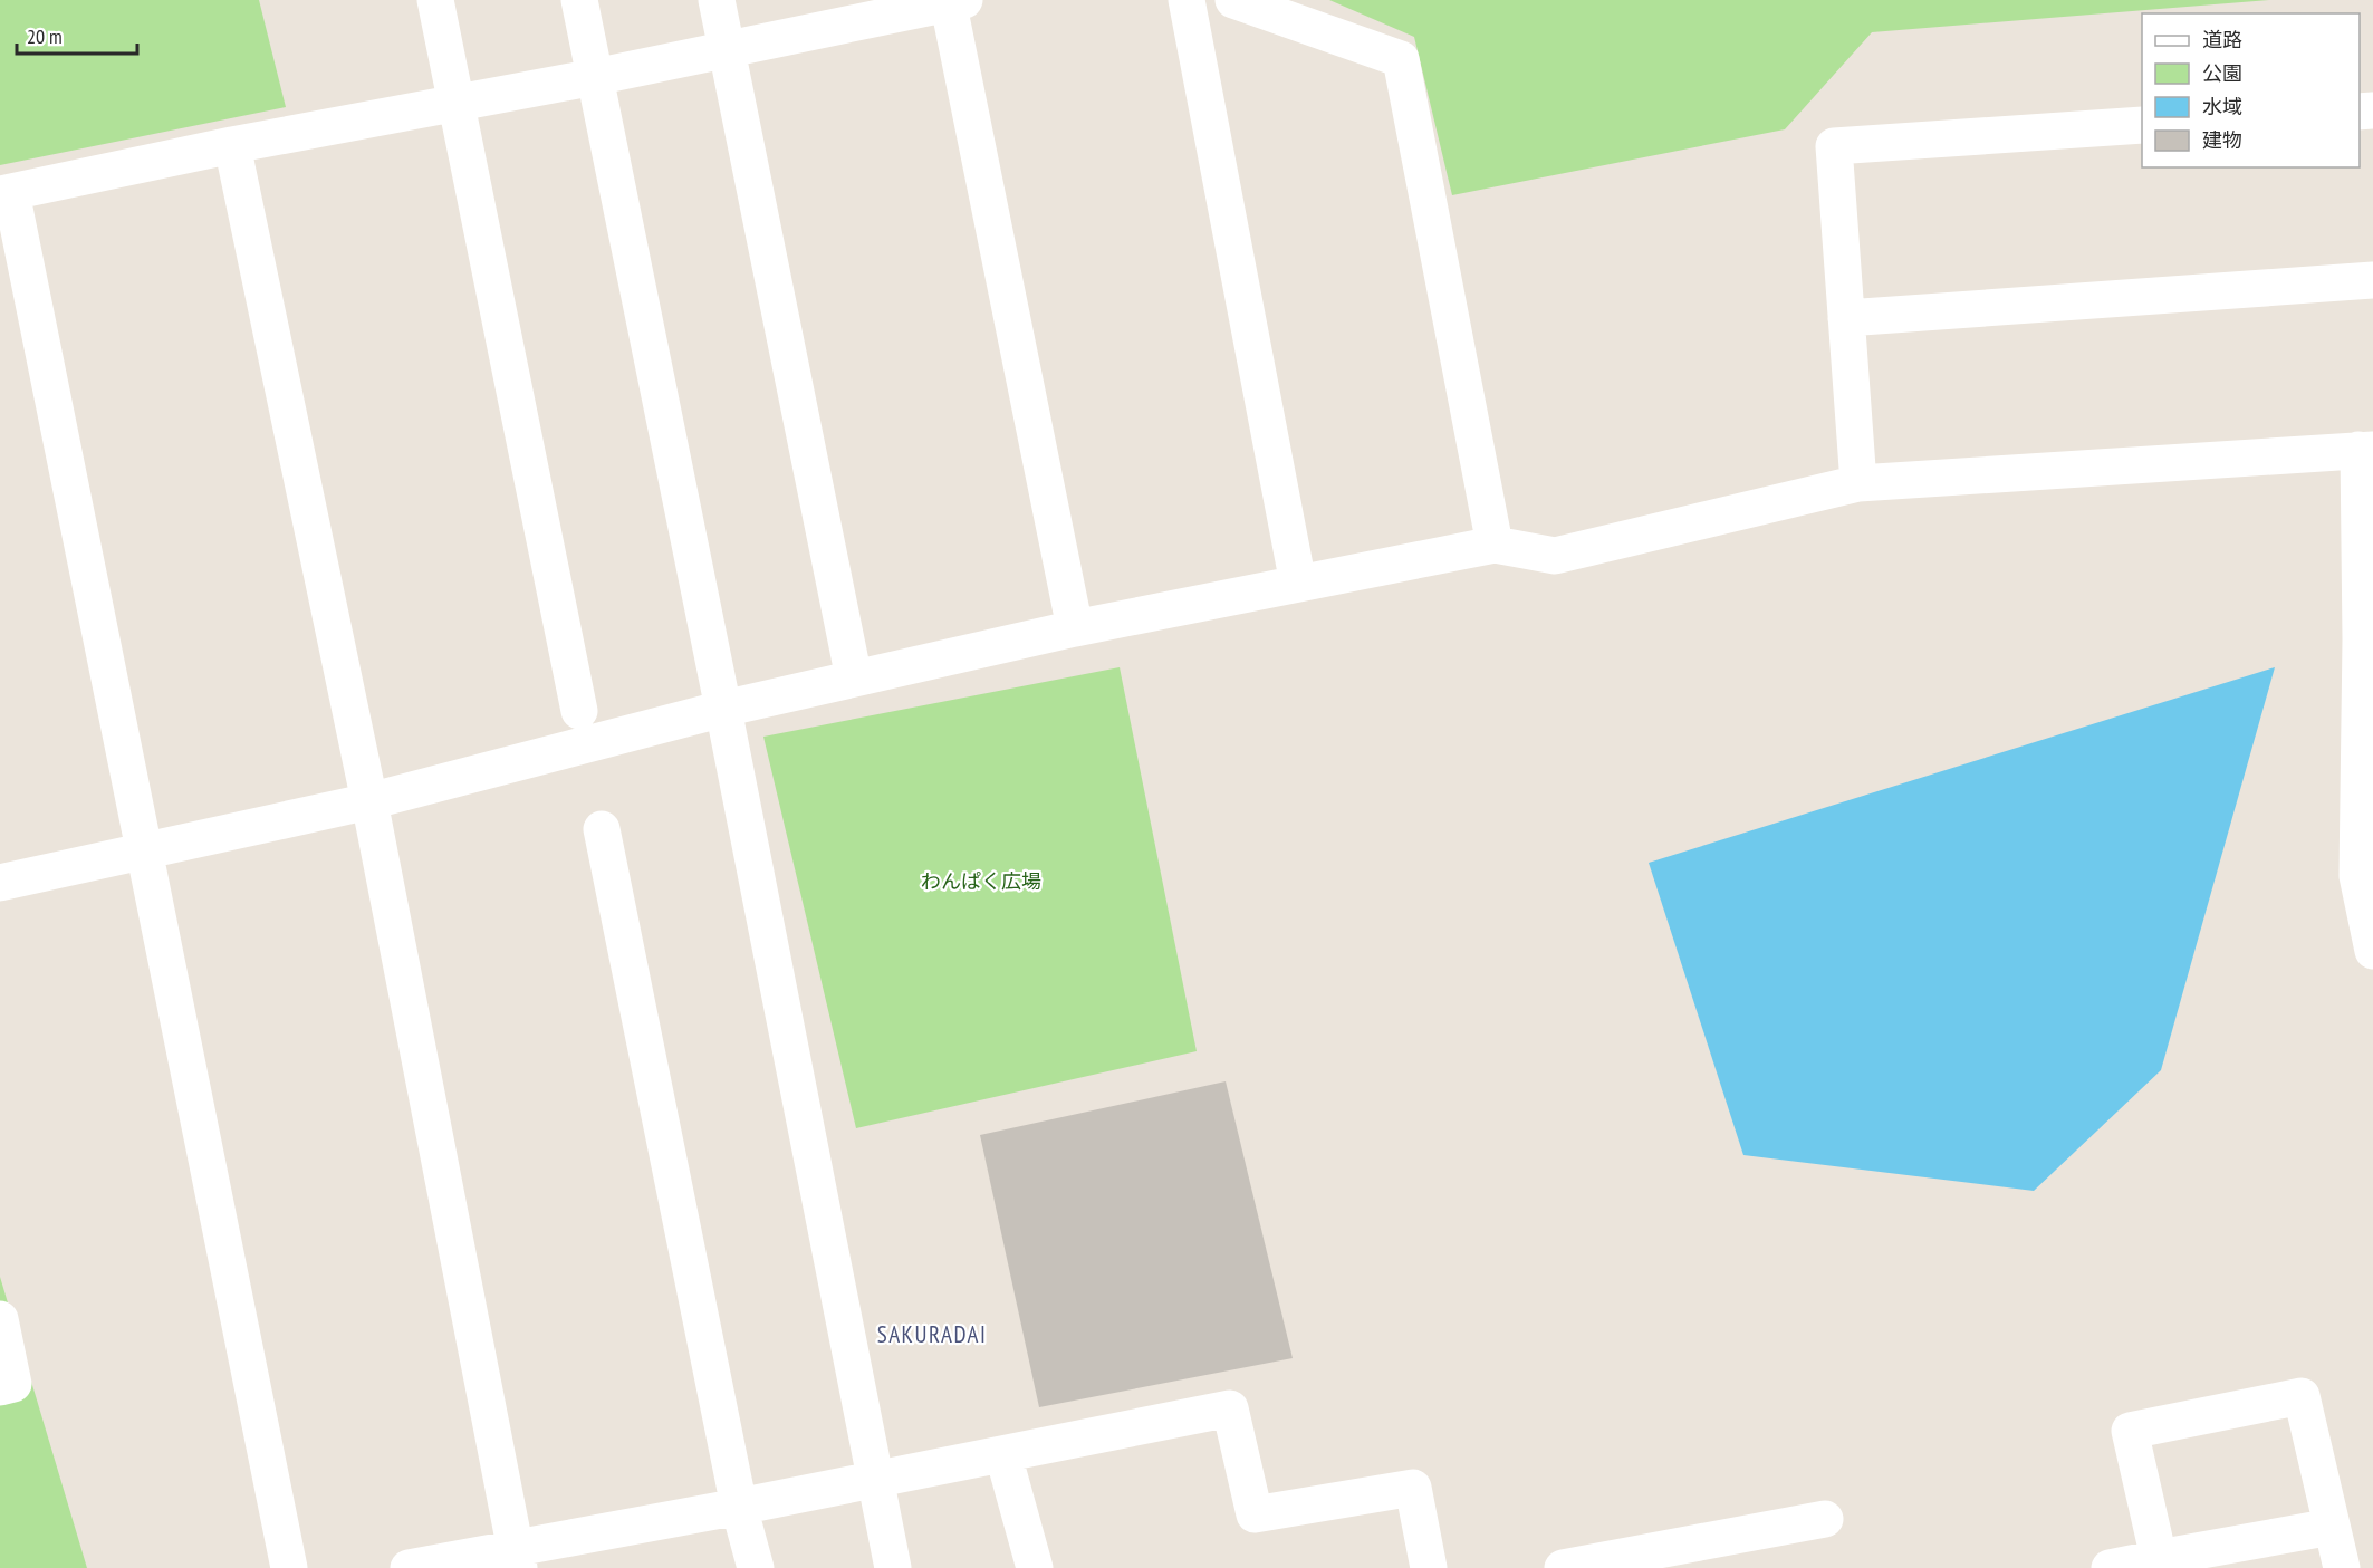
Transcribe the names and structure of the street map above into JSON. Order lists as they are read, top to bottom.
{
  "districts": ["SAKURADAI"],
  "parks": ["わんぱく広場"],
  "legend": [
    "道路",
    "公園",
    "水域",
    "建物"
  ],
  "scale_bar": "20 m"
}
